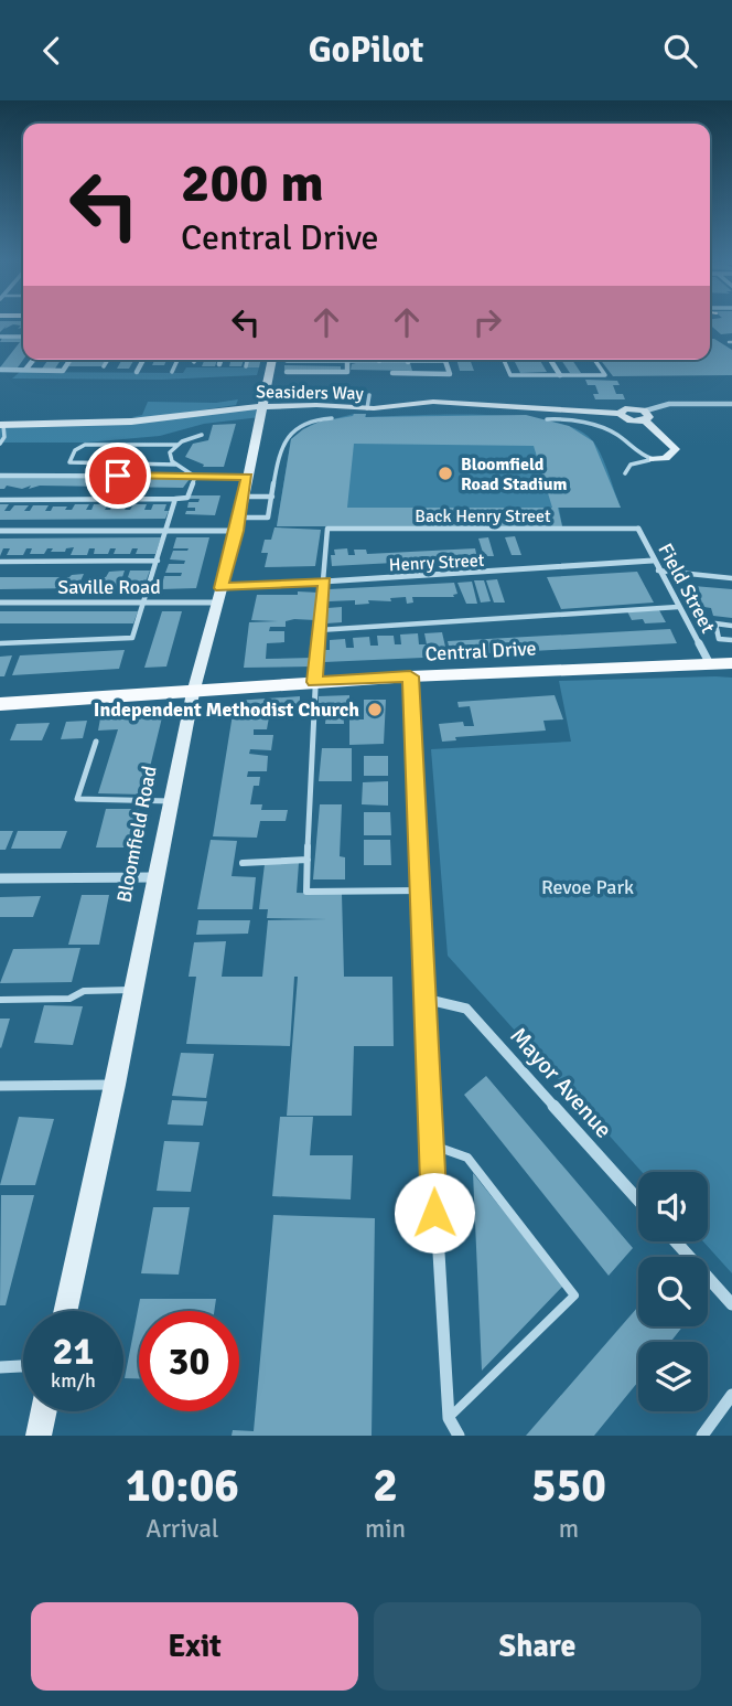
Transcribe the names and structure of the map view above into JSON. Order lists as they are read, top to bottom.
{
  "streets": {
    "main road": ["Central Drive"],
    "street": [
      "Seasiders Way",
      "Henry Street",
      "Saville Road",
      "Field Street",
      "Bloomfield Road",
      "Mayor Avenue"
    ],
    "lane": ["Back Henry Street"]
  },
  "crossings": [
    ["Seasiders Way", "Bloomfield Road"],
    ["Back Henry Street", "Henry Street"],
    ["Back Henry Street", "Field Street"],
    ["Henry Street", "Saville Road"],
    ["Henry Street", "Field Street"],
    ["Henry Street", "Bloomfield Road"],
    ["Saville Road", "Bloomfield Road"],
    ["Field Street", "Central Drive"],
    ["Central Drive", "Bloomfield Road"]
  ],
  "parks": ["Revoe Park"],
  "places": ["Bloomfield Road Stadium", "Independent Methodist Church"],
  "page": {
    "header": "GoPilot",
    "turn": ["200 m", "Central Drive"],
    "speed": "21 km/h",
    "limit": "30",
    "eta": [
      "10:06",
      "Arrival",
      "2",
      "min",
      "550",
      "m"
    ],
    "buttons": ["Exit", "Share"]
  }
}
